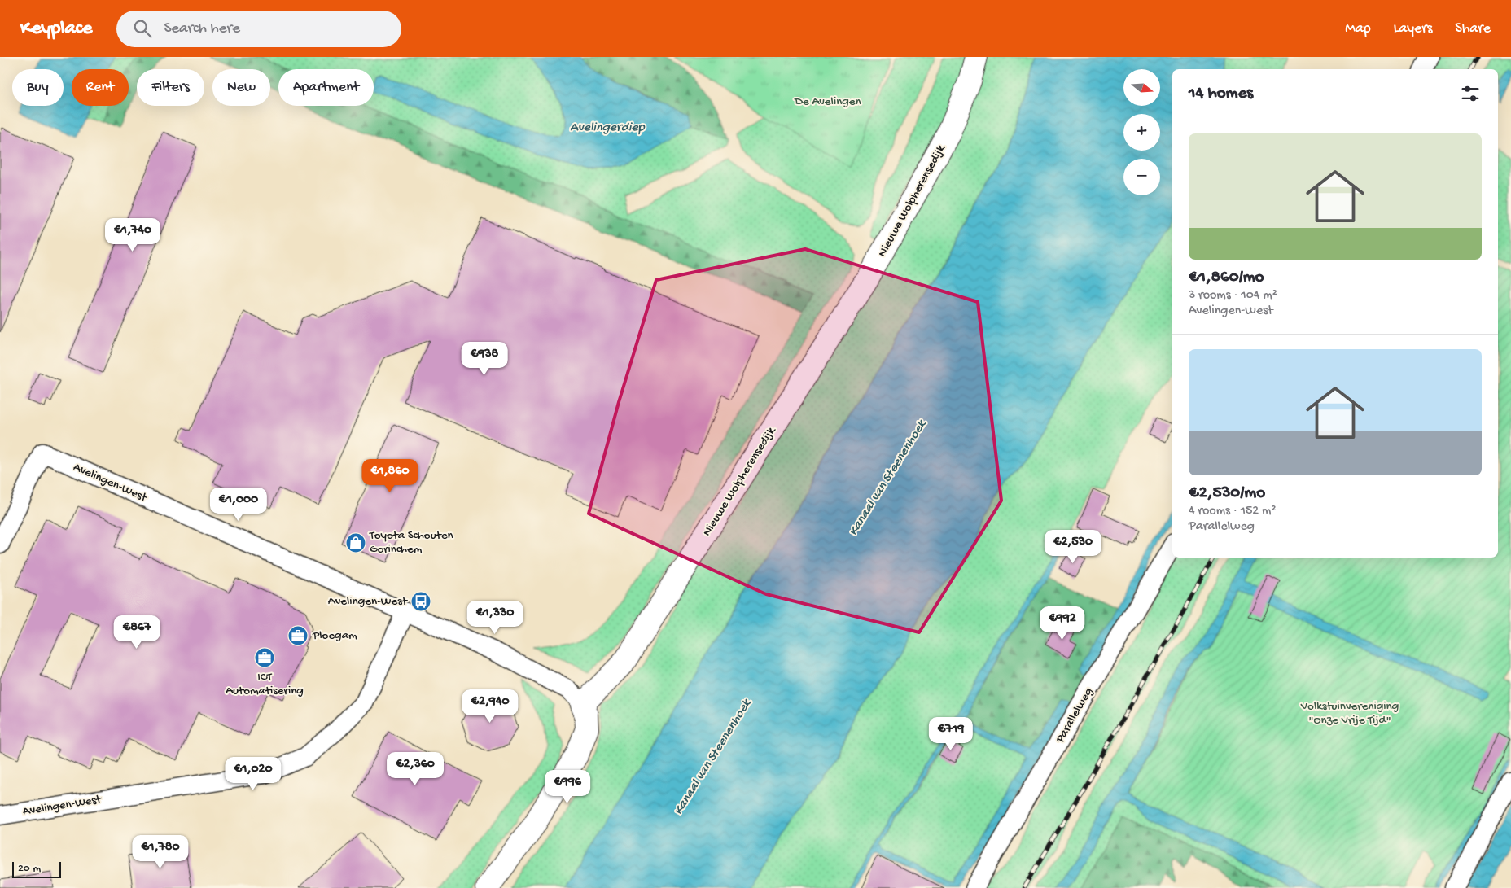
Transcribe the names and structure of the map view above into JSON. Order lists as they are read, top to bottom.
{
  "streets": {
    "street": ["Nieuwe Wolpherensedijk", "Avelingen-West", "Parallelweg"]
  },
  "crossings": [
    ["Nieuwe Wolpherensedijk", "Avelingen-West"]
  ],
  "water": ["Avelingerdiep", "Kanaal van Steenenhoek"],
  "parks": ["De Avelingen", "Volkstuinvereniging \"Onze Vrije Tijd\""],
  "places": {
    "shop": ["Toyota Schouten Gorinchem"],
    "bus stop": ["Avelingen-West"],
    "office": ["Ploegam", "ICT Automatisering"]
  },
  "scale_bar": "20 m",
  "north": "right",
  "page": {
    "header": "Keyplace",
    "search": "Search here",
    "nav": ["Map", "Layers", "Share"],
    "map_buttons": ["+", "−"],
    "chip": [
      "Buy",
      "Rent",
      "Filters",
      "New",
      "Apartment"
    ],
    "heading": "14 homes",
    "list": [
      {
        "name": "€1,860/mo",
        "note": "3 rooms · 104 m² · Avelingen-West"
      },
      {
        "name": "€2,530/mo",
        "note": "4 rooms · 152 m² · Parallelweg"
      }
    ],
    "price": [
      "€1,740",
      "€938",
      "€1,860",
      "€1,000",
      "€2,530",
      "€1,330",
      "€992",
      "€867",
      "€2,940",
      "€719",
      "€2,360",
      "€1,020",
      "€996",
      "€1,780"
    ],
    "scale": "20 m"
  }
}
